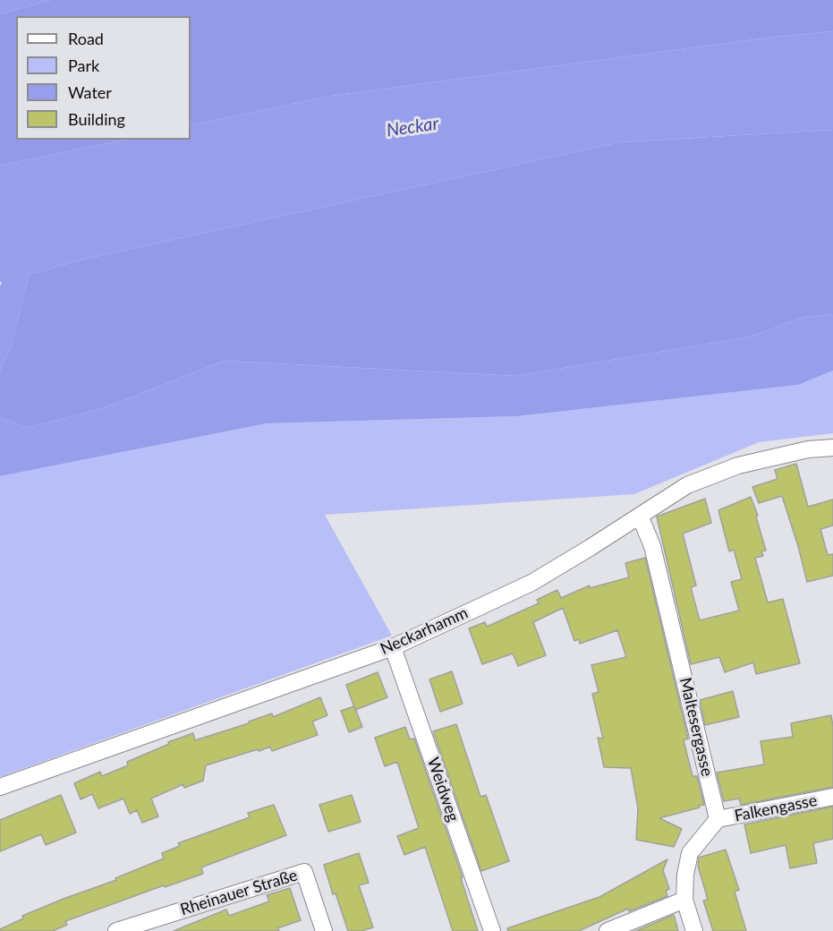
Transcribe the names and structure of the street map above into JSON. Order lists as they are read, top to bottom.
{
  "streets": {
    "street": [
      "Neckarhamm",
      "Maltesergasse",
      "Weidweg",
      "Falkengasse",
      "Rheinauer Straße"
    ]
  },
  "crossings": [
    ["Neckarhamm", "Maltesergasse"],
    ["Neckarhamm", "Weidweg"],
    ["Maltesergasse", "Falkengasse"]
  ],
  "water": ["Neckar"],
  "legend": [
    "Road",
    "Park",
    "Water",
    "Building"
  ]
}
